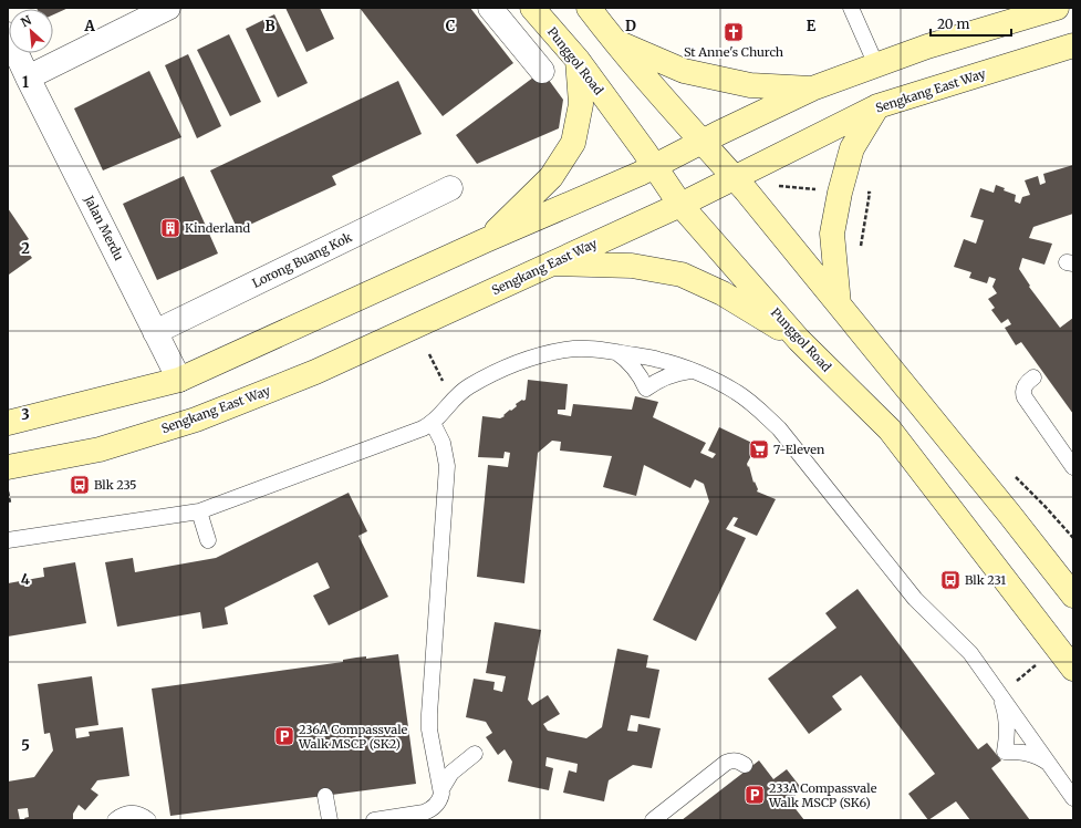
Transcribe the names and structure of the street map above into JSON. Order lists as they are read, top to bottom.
{
  "streets": {
    "main road": ["Punggol Road", "Sengkang East Way"],
    "street": ["Jalan Merdu", "Lorong Buang Kok"]
  },
  "crossings": [
    ["Punggol Road", "Sengkang East Way"],
    ["Jalan Merdu", "Lorong Buang Kok"]
  ],
  "places": {
    "church": ["St Anne's Church"],
    "building": ["Kinderland"],
    "supermarket": ["7-Eleven"],
    "bus stop": ["Blk 235", "Blk 231"],
    "parking": ["236A Compassvale Walk MSCP (SK2)", "233A Compassvale Walk MSCP (SK6)"]
  },
  "scale_bar": "20 m",
  "north": "top left",
  "grid": {
    "columns": [
      "A",
      "B",
      "C",
      "D",
      "E"
    ],
    "rows": [
      "1",
      "2",
      "3",
      "4",
      "5"
    ]
  }
}
